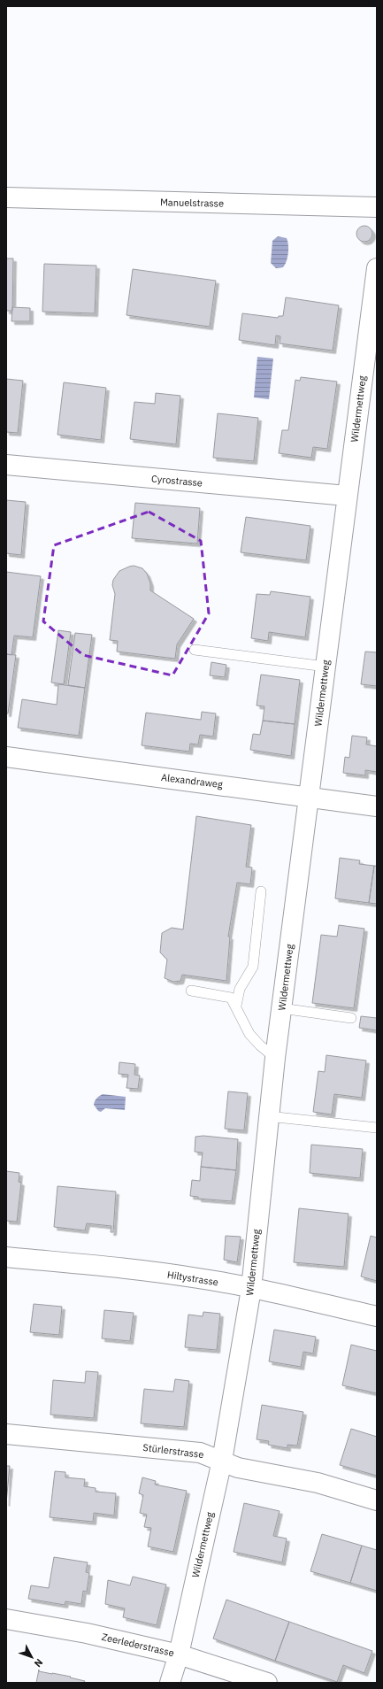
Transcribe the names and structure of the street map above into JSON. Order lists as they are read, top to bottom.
{
  "streets": {
    "street": [
      "Manuelstrasse",
      "Wildermettweg",
      "Cyrostrasse",
      "Alexandraweg",
      "Hiltystrasse",
      "Stürlerstrasse",
      "Zeerlederstrasse"
    ]
  },
  "crossings": [
    ["Wildermettweg", "Cyrostrasse"],
    ["Wildermettweg", "Alexandraweg"],
    ["Wildermettweg", "Hiltystrasse"],
    ["Wildermettweg", "Stürlerstrasse"],
    ["Wildermettweg", "Zeerlederstrasse"]
  ],
  "north": "bottom right"
}
